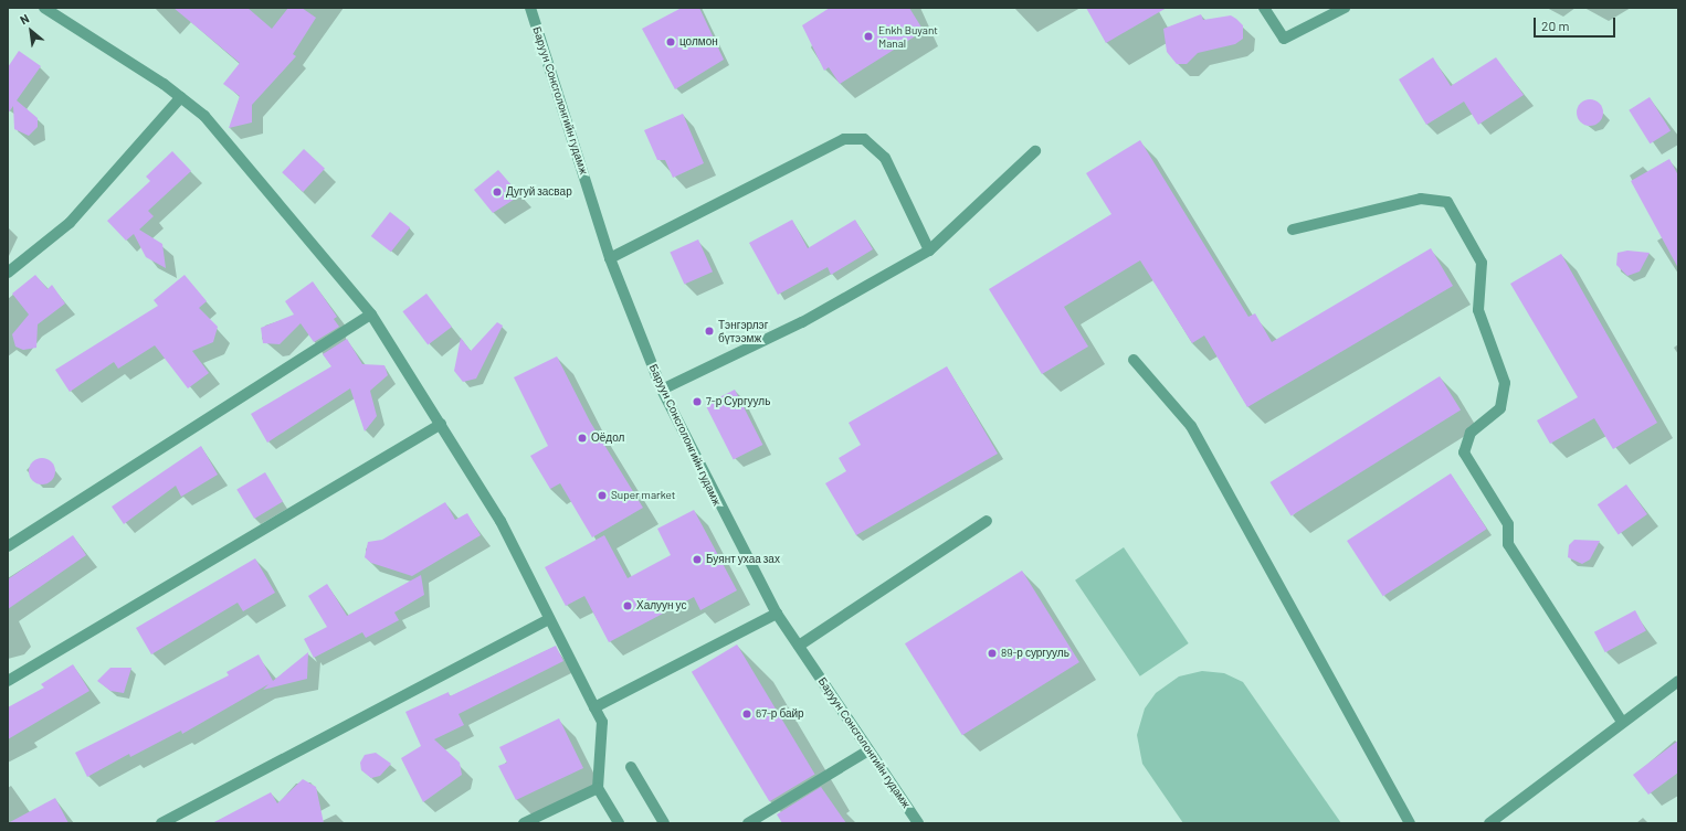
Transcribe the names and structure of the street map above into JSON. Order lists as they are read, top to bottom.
{
  "streets": {
    "street": ["Баруун Сонсголонгийн гудамж"]
  },
  "places": [
    "Enkh Buyant Manal",
    "цолмон",
    "Дугуй засвар",
    "Тэнгэрлэг бүтээмж",
    "7-р Сургууль",
    "Оёдол",
    "Super market",
    "Буянт ухаа зах",
    "Халуун ус",
    "89-р сургууль",
    "67-р байр"
  ],
  "scale_bar": "20 m",
  "north": "top left"
}
